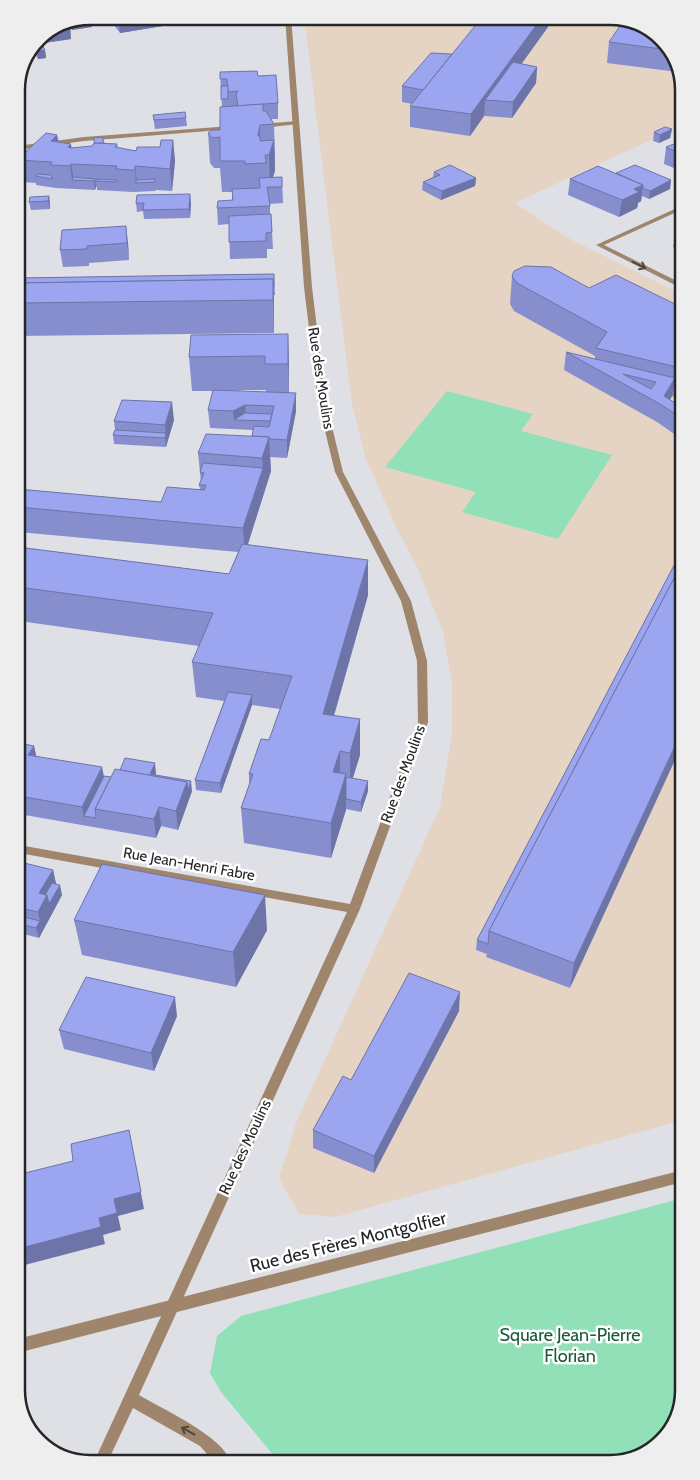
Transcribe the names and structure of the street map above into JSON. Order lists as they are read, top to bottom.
{
  "streets": {
    "street": ["Rue des Moulins", "Rue Jean-Henri Fabre", "Rue des Frères Montgolfier"]
  },
  "crossings": [
    ["Rue des Moulins", "Rue Jean-Henri Fabre"],
    ["Rue des Moulins", "Rue des Frères Montgolfier"]
  ],
  "parks": ["Square Jean-Pierre Florian"]
}
